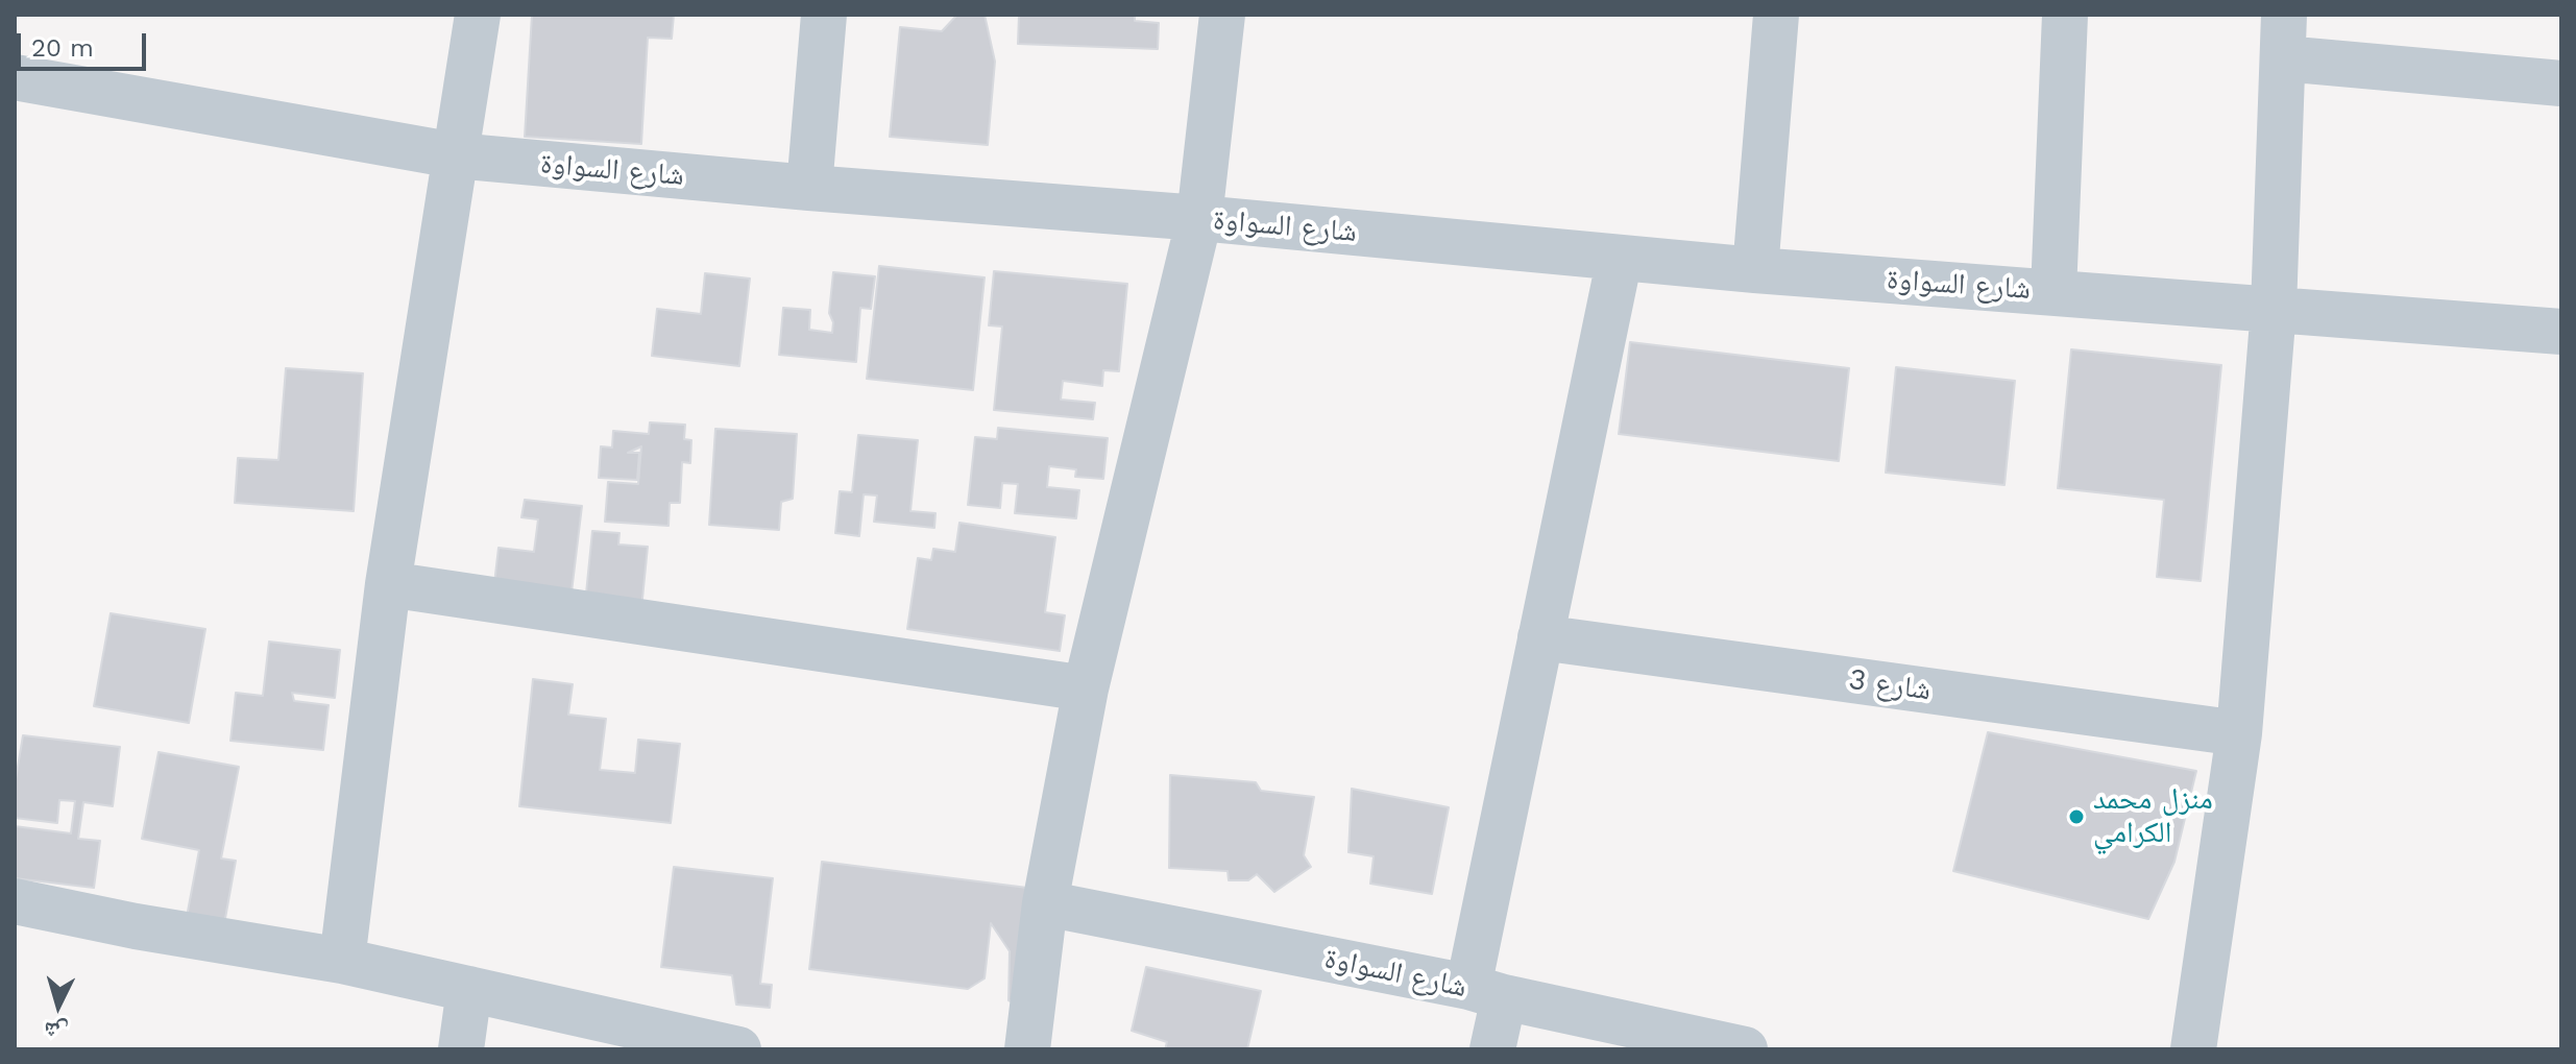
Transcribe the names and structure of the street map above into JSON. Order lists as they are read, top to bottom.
{
  "streets": {
    "street": ["شارع السواوة", "شارع 3"]
  },
  "places": ["منزل محمد الكرامي"],
  "scale_bar": "20 m",
  "north": "bottom"
}
